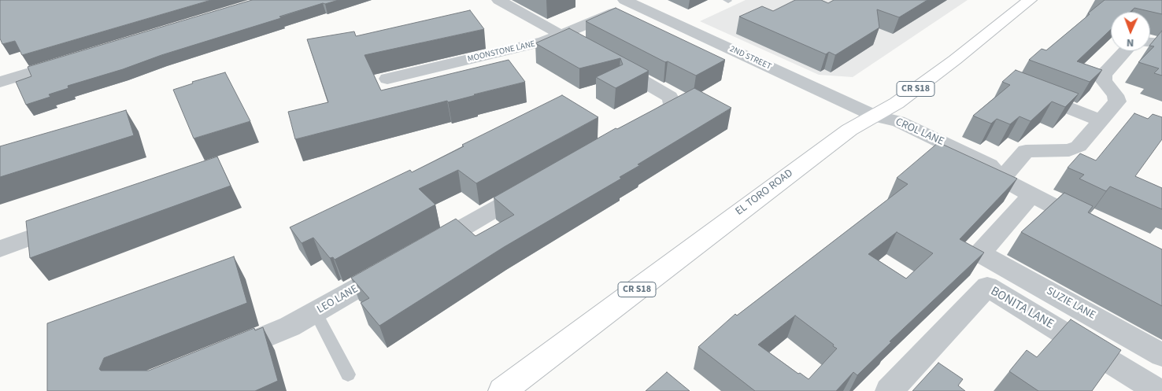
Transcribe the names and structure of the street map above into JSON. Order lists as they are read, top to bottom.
{
  "streets": {
    "main road": ["CR S18", "EL TORO ROAD"],
    "street": [
      "MOONSTONE LANE",
      "2ND STREET",
      "CROL LANE",
      "LEO LANE",
      "SUZIE LANE",
      "BONITA LANE"
    ]
  },
  "crossings": [
    ["MOONSTONE LANE", "2ND STREET"],
    ["2ND STREET", "CROL LANE"],
    ["2ND STREET", "EL TORO ROAD"],
    ["CROL LANE", "EL TORO ROAD"],
    ["CROL LANE", "SUZIE LANE"]
  ],
  "north": "bottom"
}
